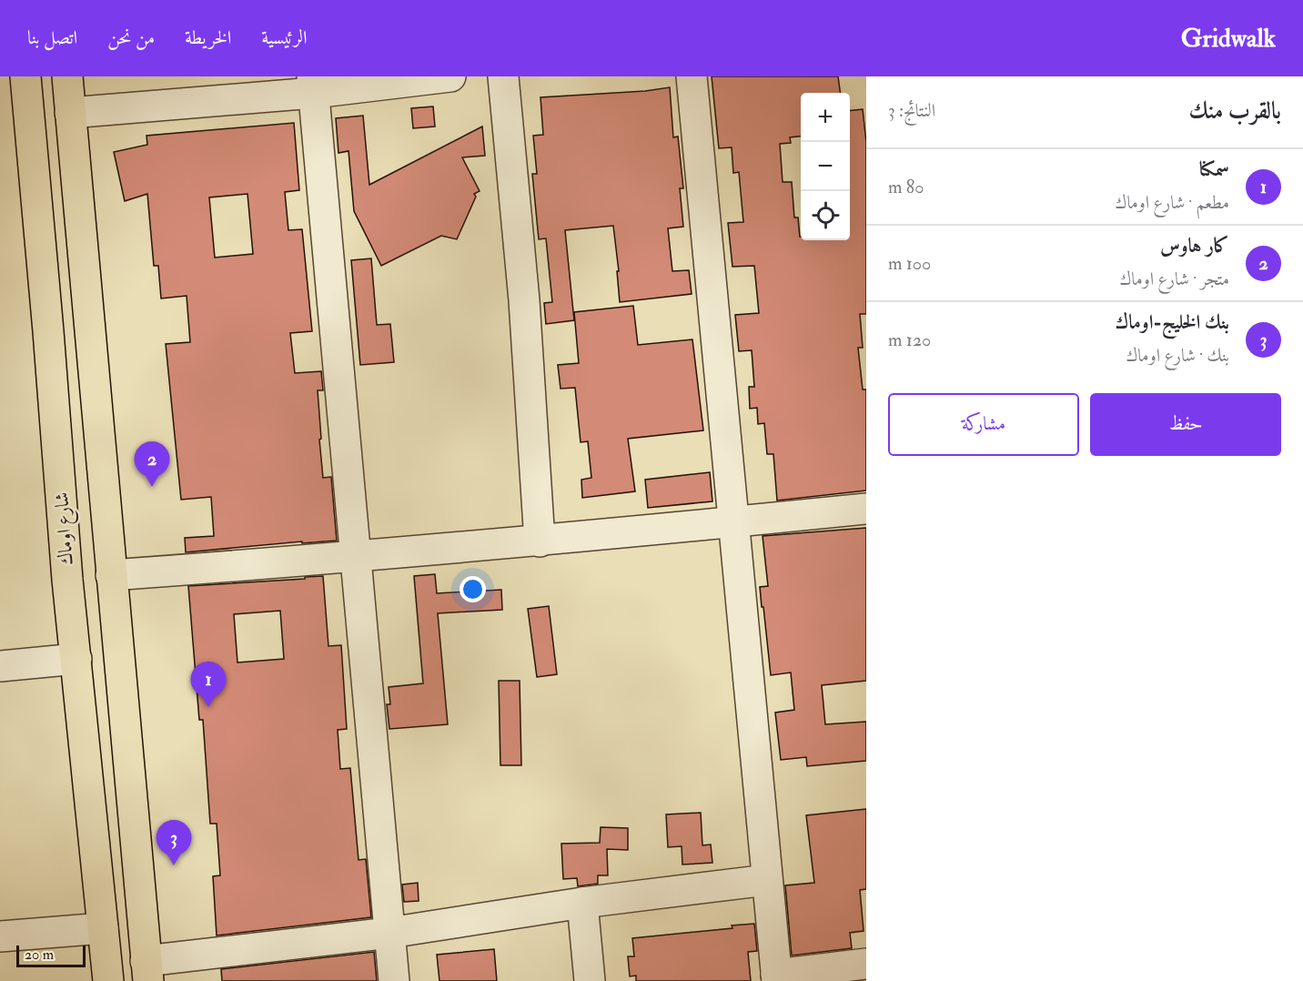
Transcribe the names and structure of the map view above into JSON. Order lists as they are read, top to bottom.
{
  "streets": {
    "main road": ["شارع اوماك"]
  },
  "scale_bar": "20 m",
  "page": {
    "header": "Gridwalk",
    "nav": [
      "الرئيسية",
      "الخريطة",
      "من نحن",
      "اتصل بنا"
    ],
    "heading": ["بالقرب منك", "النتائج: 3"],
    "map_buttons": ["+", "−"],
    "list": [
      {
        "mark": "1",
        "name": "سمكنا",
        "note": "مطعم · شارع اوماك",
        "value": "80 m"
      },
      {
        "mark": "2",
        "name": "كار هاوس",
        "note": "متجر · شارع اوماك",
        "value": "100 m"
      },
      {
        "mark": "3",
        "name": "بنك الخليج-اوماك",
        "note": "بنك · شارع اوماك",
        "value": "120 m"
      }
    ],
    "buttons": ["حفظ", "مشاركة"],
    "pins": ["2", "1", "3"],
    "scale": "20 m"
  }
}
